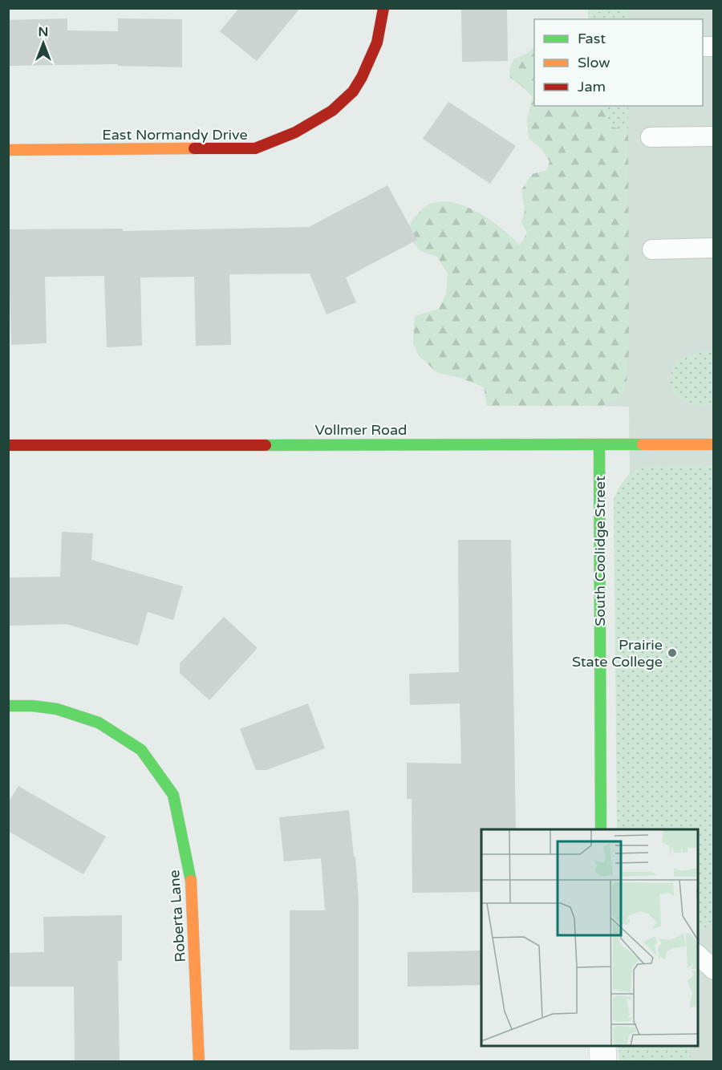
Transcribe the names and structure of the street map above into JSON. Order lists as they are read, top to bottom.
{
  "streets": {
    "street": [
      "East Normandy Drive",
      "Vollmer Road",
      "South Coolidge Street",
      "Roberta Lane"
    ]
  },
  "crossings": [
    ["Vollmer Road", "South Coolidge Street"]
  ],
  "places": ["Prairie State College"],
  "legend": ["Fast", "Slow", "Jam"],
  "north": "top"
}
